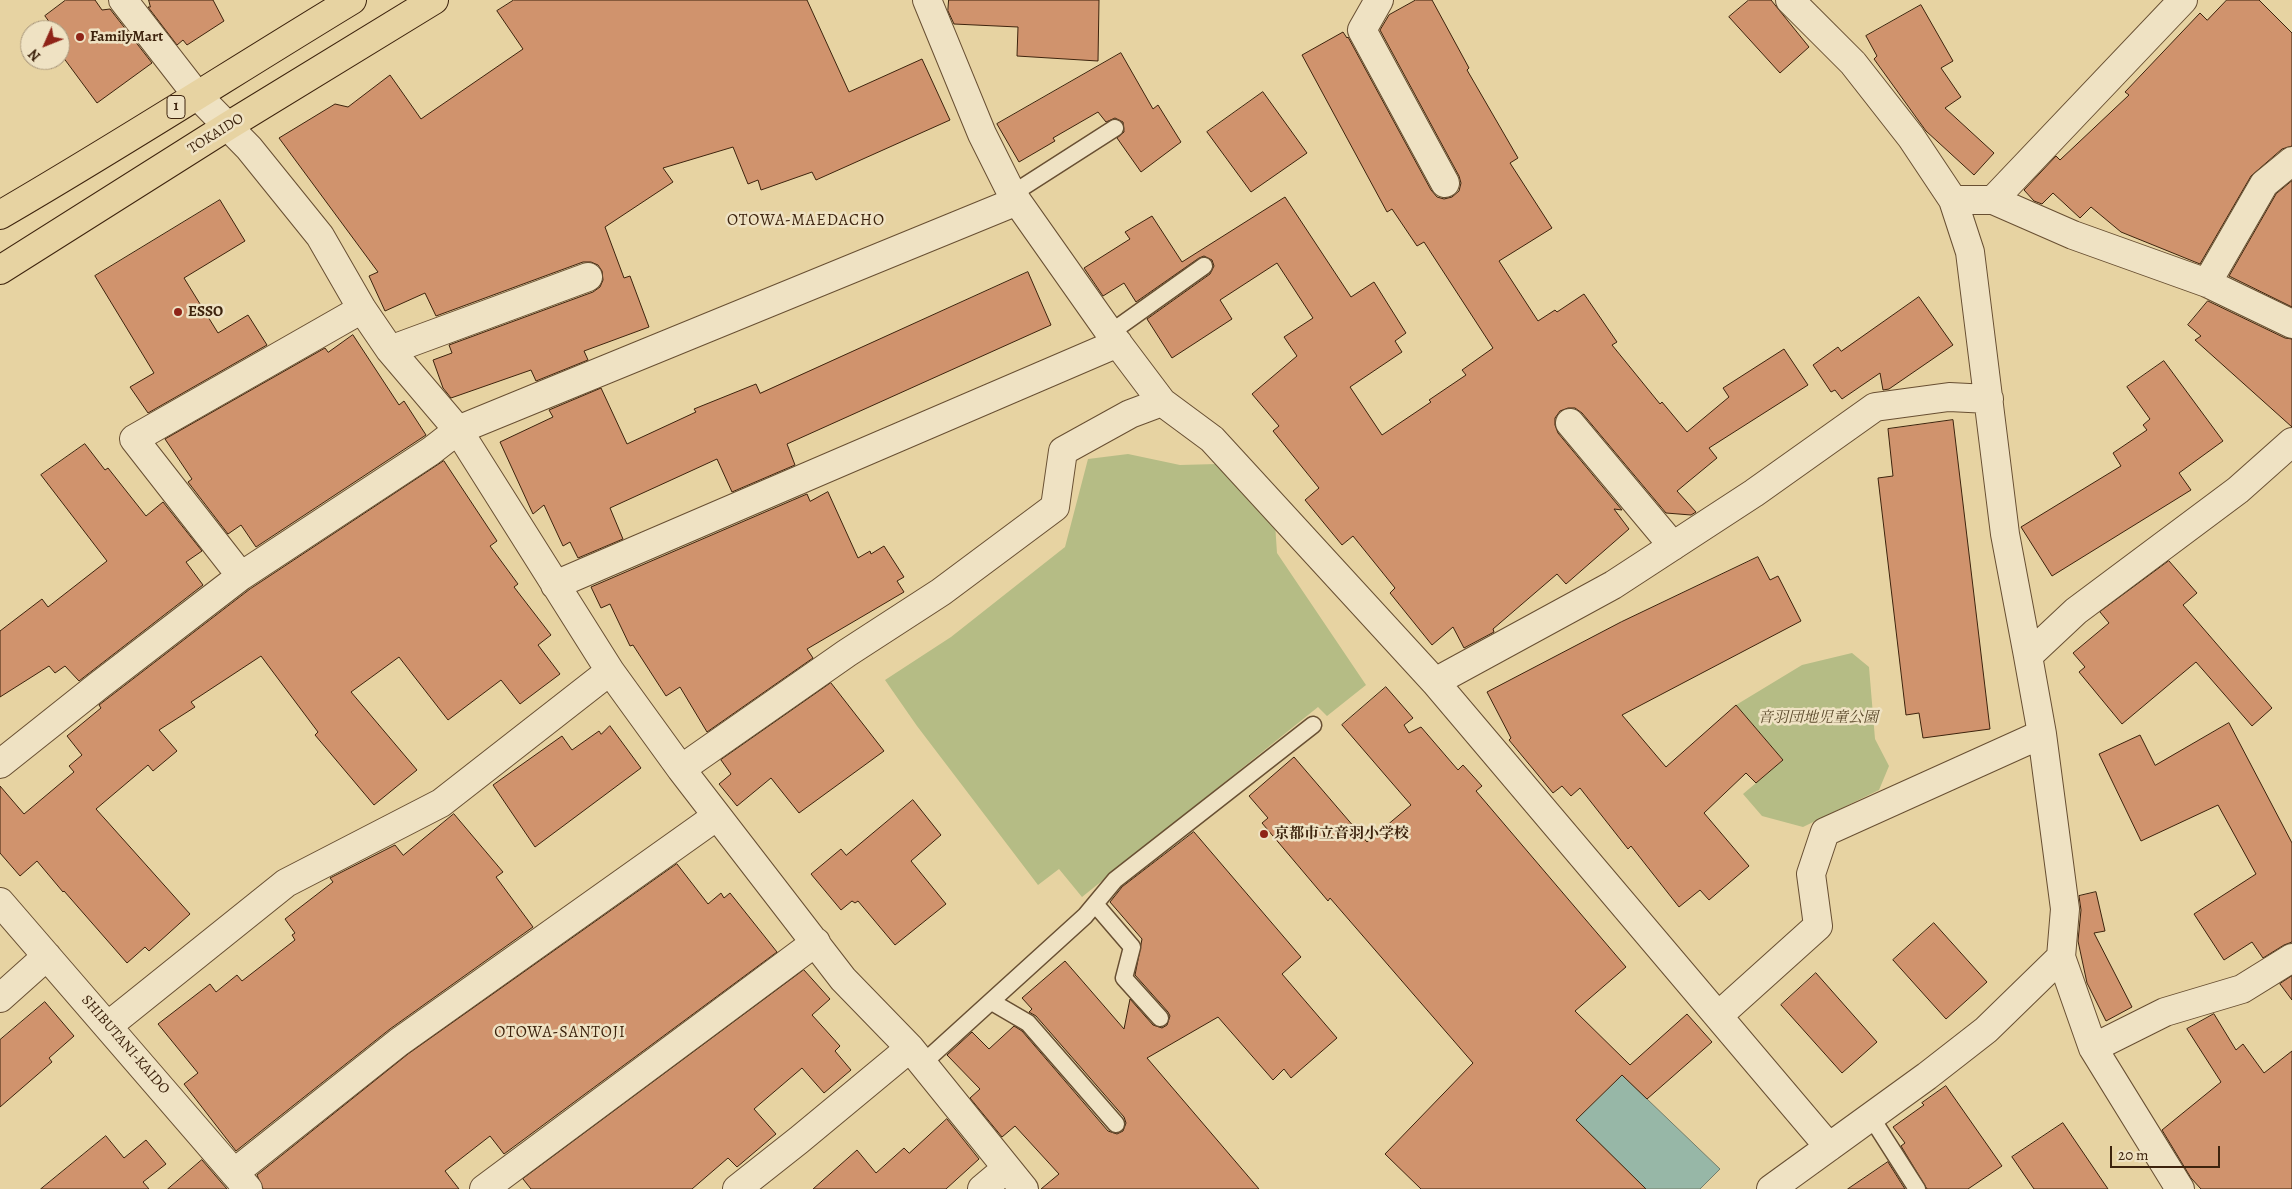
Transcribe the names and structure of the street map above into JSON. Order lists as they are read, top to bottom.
{
  "streets": {
    "highway": ["1", "TOKAIDO"],
    "street": ["SHIBUTANI-KAIDO"]
  },
  "districts": ["OTOWA-MAEDACHO", "OTOWA-SANTOJI"],
  "parks": ["音羽団地児童公園"],
  "places": ["FamilyMart", "ESSO", "京都市立音羽小学校"],
  "scale_bar": "20 m",
  "north": "bottom left"
}
